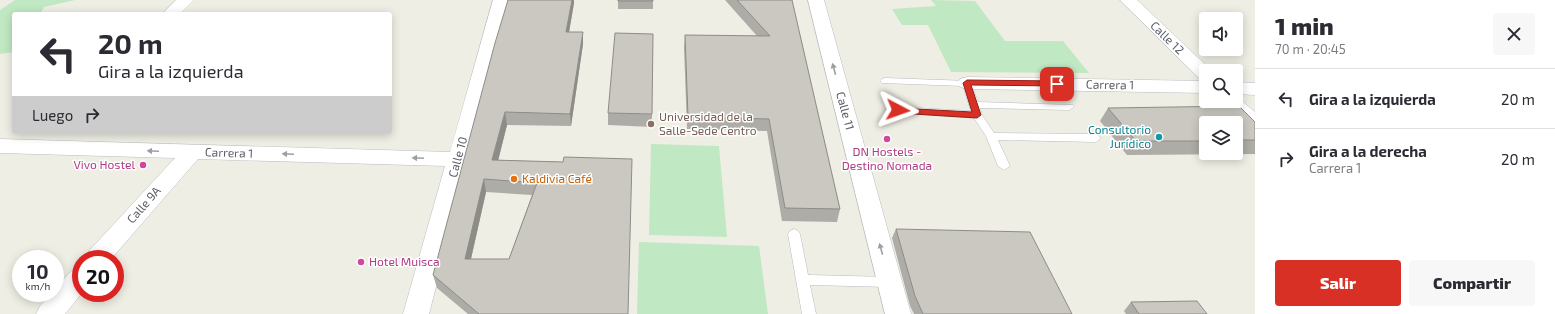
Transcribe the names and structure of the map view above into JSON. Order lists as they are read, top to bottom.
{
  "streets": {
    "street": [
      "Calle 12",
      "Carrera 1",
      "Calle 11",
      "Calle 10",
      "Calle 9A"
    ]
  },
  "crossings": [
    ["Carrera 1", "Calle 10"],
    ["Carrera 1", "Calle 9A"]
  ],
  "one_way": ["Carrera 1", "Calle 11"],
  "places": [
    "Universidad de la Salle-Sede Centro",
    "Consultorio Jurídico",
    "DN Hostels - Destino Nomada",
    "Vivo Hostel",
    "Kaldivia Café",
    "Hotel Muisca"
  ],
  "page": {
    "heading": ["1 min", "70 m · 20:45"],
    "turn": ["20 m", "Gira a la izquierda"],
    "list": [
      {
        "name": "Gira a la izquierda",
        "value": "20 m"
      },
      {
        "name": "Gira a la derecha",
        "note": "Carrera 1",
        "value": "20 m"
      }
    ],
    "then": "Luego",
    "speed": "10 km/h",
    "limit": "20",
    "buttons": ["Salir", "Compartir"]
  }
}
